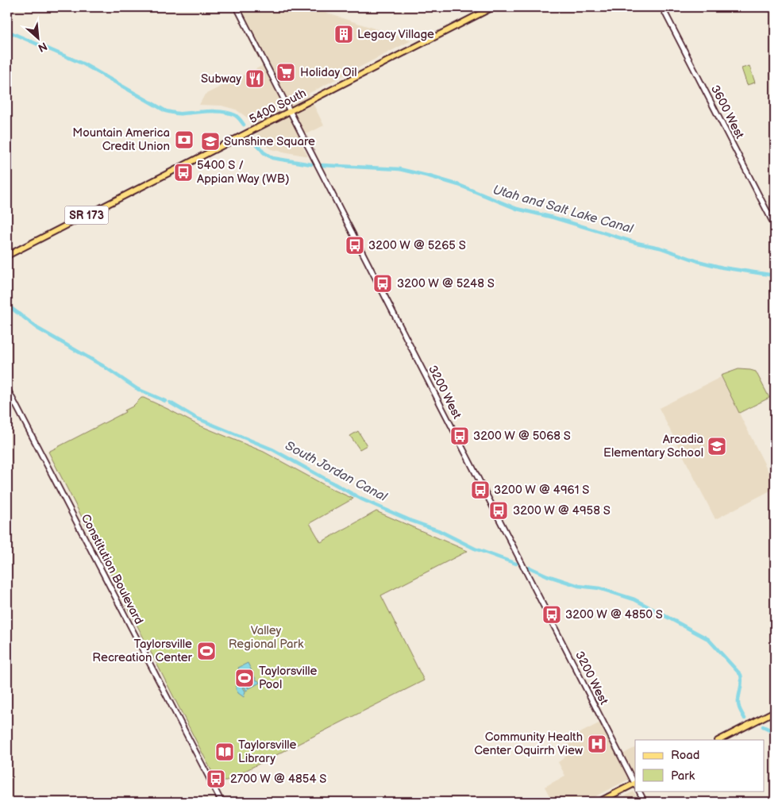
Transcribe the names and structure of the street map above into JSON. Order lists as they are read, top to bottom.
{
  "streets": {
    "main road": ["5400 South", "SR 173"],
    "street": ["3600 West", "3200 West", "Constitution Boulevard"]
  },
  "crossings": [
    ["5400 South", "3200 West"]
  ],
  "water": ["Utah and Salt Lake Canal", "South Jordan Canal"],
  "parks": ["Valley Regional Park"],
  "places": {
    "building": ["Legacy Village"],
    "supermarket": ["Holiday Oil"],
    "restaurant": ["Subway"],
    "bank": ["Mountain America Credit Union"],
    "school or university": ["Sunshine Square", "Arcadia Elementary School"],
    "bus stop": [
      "5400 S / Appian Way (WB)",
      "3200 W @ 5265 S",
      "3200 W @ 5248 S",
      "3200 W @ 5068 S",
      "3200 W @ 4961 S",
      "3200 W @ 4958 S",
      "3200 W @ 4850 S",
      "2700 W @ 4854 S"
    ],
    "sports": ["Taylorsville Recreation Center", "Taylorsville Pool"],
    "hospital": ["Community Health Center Oquirrh View"],
    "library": ["Taylorsville Library"]
  },
  "legend": ["Road", "Park"],
  "north": "bottom right"
}
